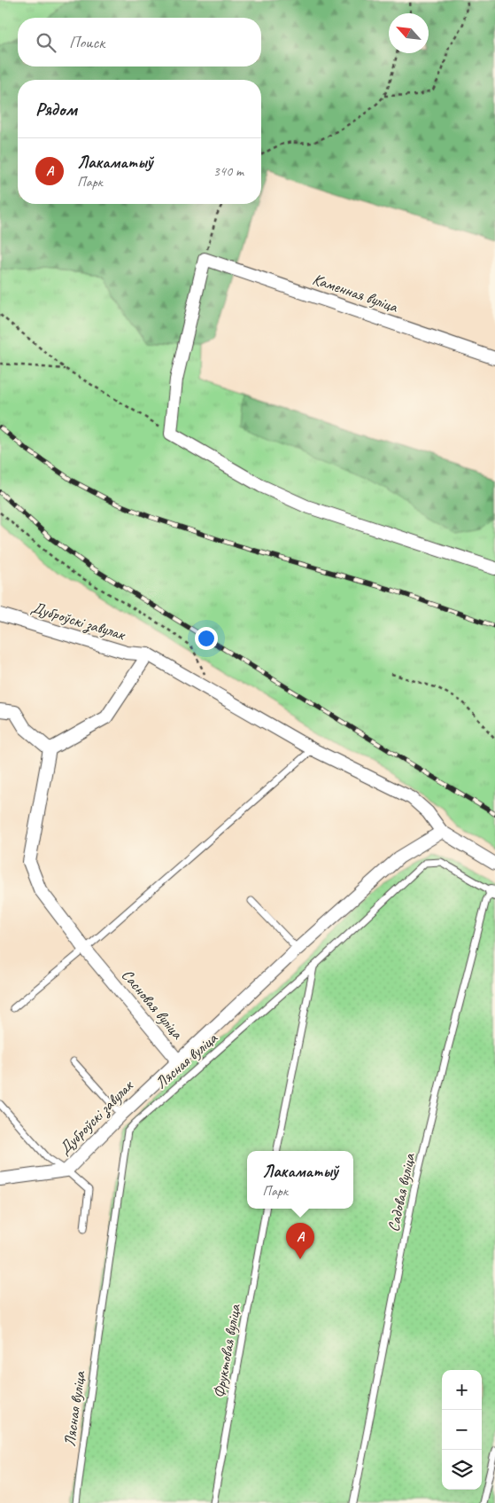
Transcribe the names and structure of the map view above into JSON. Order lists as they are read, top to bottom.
{
  "streets": {
    "street": ["Каменная вуліца", "Дуброўскі завулак", "Сасновая вуліца"],
    "lane": ["Лясная вуліца", "Садовая вуліца", "Фруктовая вуліца"]
  },
  "crossings": [
    ["Дуброўскі завулак", "Сасновая вуліца"],
    ["Лясная вуліца", "Садовая вуліца"]
  ],
  "north": "top left",
  "page": {
    "search": "Поиск",
    "heading": "Рядом",
    "list": [
      {
        "mark": "A",
        "name": "Лакаматыў",
        "note": "Парк",
        "value": "340 m"
      }
    ],
    "popup": ["Лакаматыў", "Парк"],
    "pins": "A",
    "map_buttons": ["+", "−"]
  }
}
